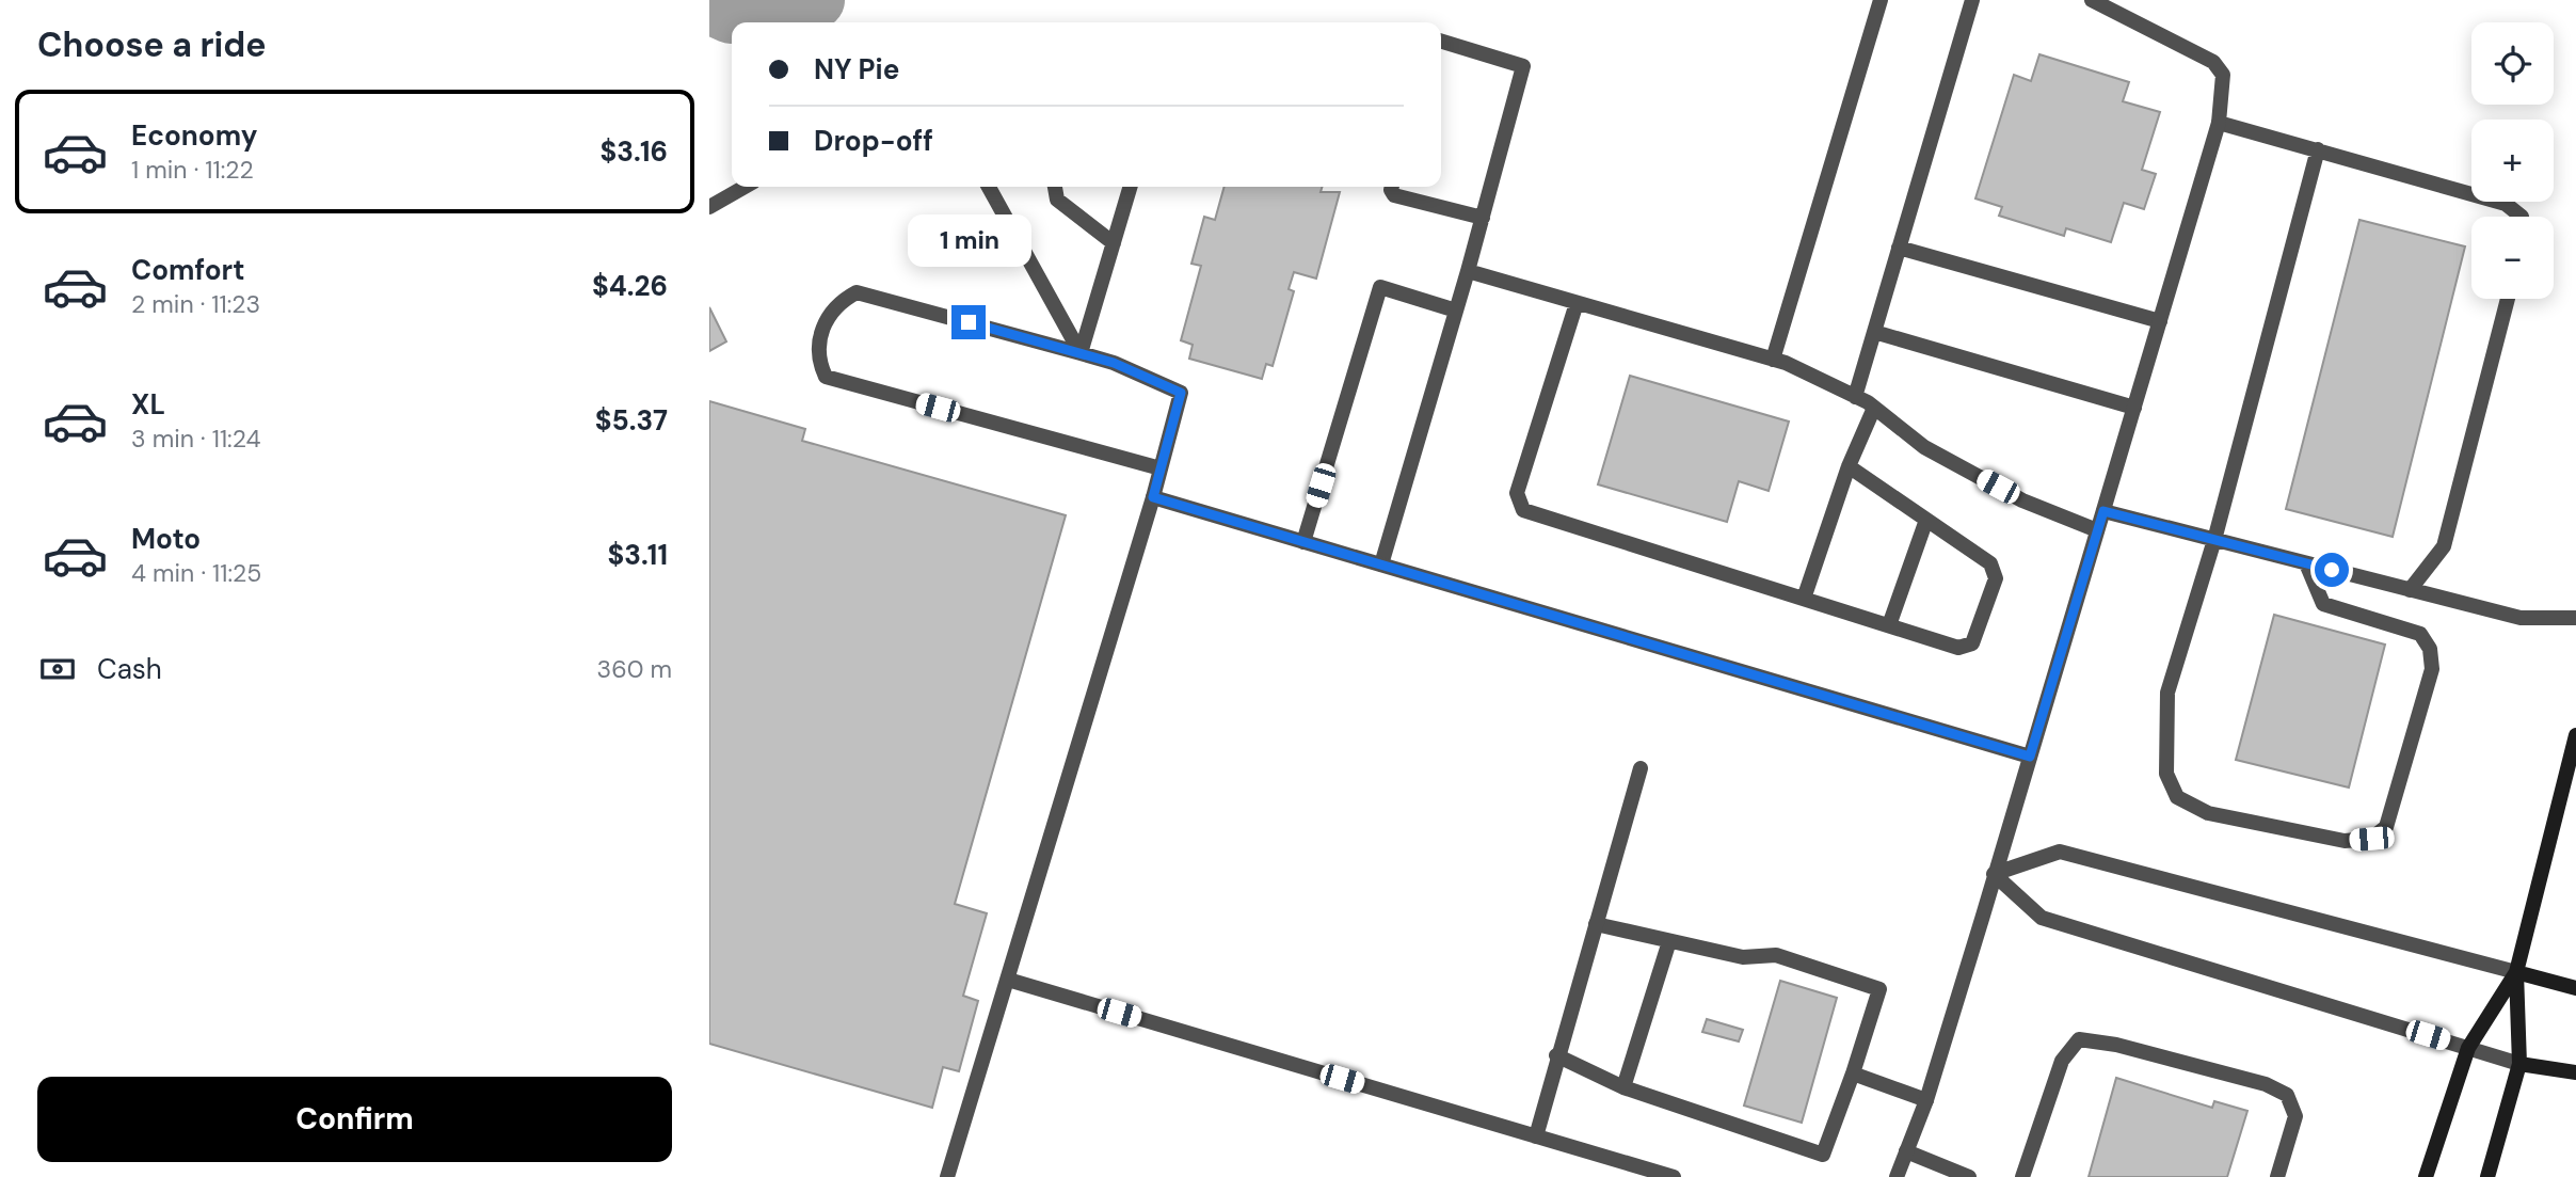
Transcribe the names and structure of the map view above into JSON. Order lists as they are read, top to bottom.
{
  "page": {
    "heading": "Choose a ride",
    "map_buttons": ["+", "−"],
    "banner": ["NY Pie", "Drop-off"],
    "list": [
      {
        "name": "Economy",
        "note": "1 min · 11:22",
        "value": "$3.16"
      },
      {
        "name": "Comfort",
        "note": "2 min · 11:23",
        "value": "$4.26"
      },
      {
        "name": "XL",
        "note": "3 min · 11:24",
        "value": "$5.37"
      },
      {
        "name": "Moto",
        "note": "4 min · 11:25",
        "value": "$3.11"
      }
    ],
    "bubble": "1 min",
    "pay": ["Cash", "360 m"],
    "buttons": "Confirm"
  }
}
